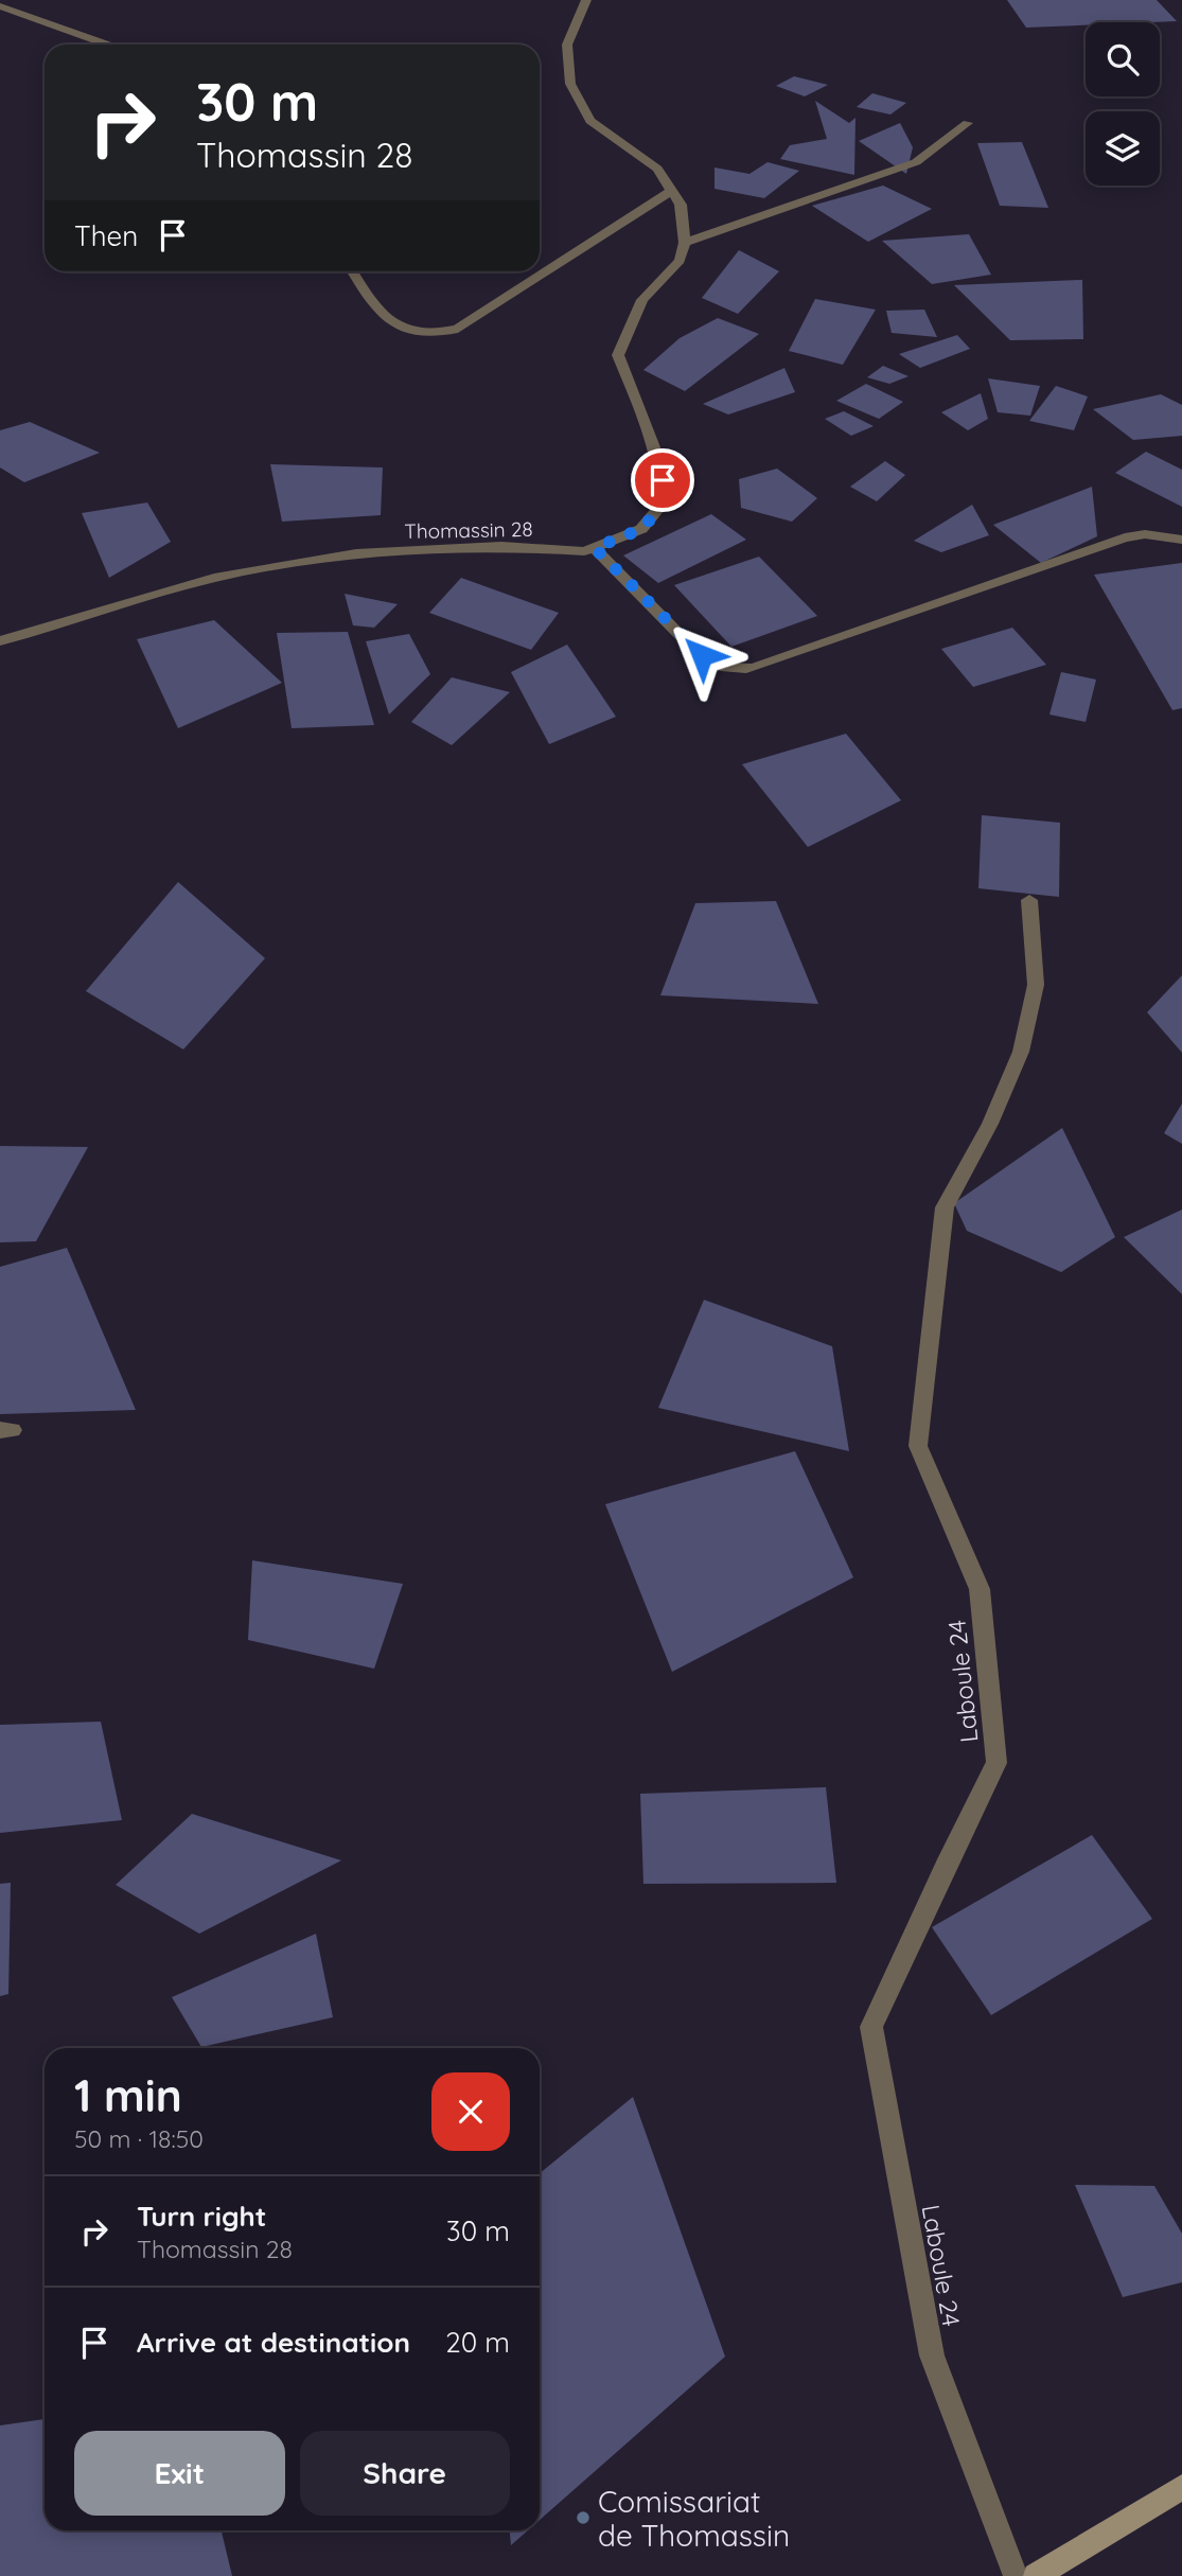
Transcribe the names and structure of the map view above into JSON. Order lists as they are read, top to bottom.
{
  "streets": {
    "street": ["Thomassin 28", "Laboule 24"]
  },
  "places": ["Comissariat de Thomassin"],
  "page": {
    "turn": ["30 m", "Thomassin 28"],
    "then": "Then",
    "heading": ["1 min", "50 m · 18:50"],
    "list": [
      {
        "name": "Turn right",
        "note": "Thomassin 28",
        "value": "30 m"
      },
      {
        "name": "Arrive at destination",
        "value": "20 m"
      }
    ],
    "buttons": ["Exit", "Share"]
  }
}
